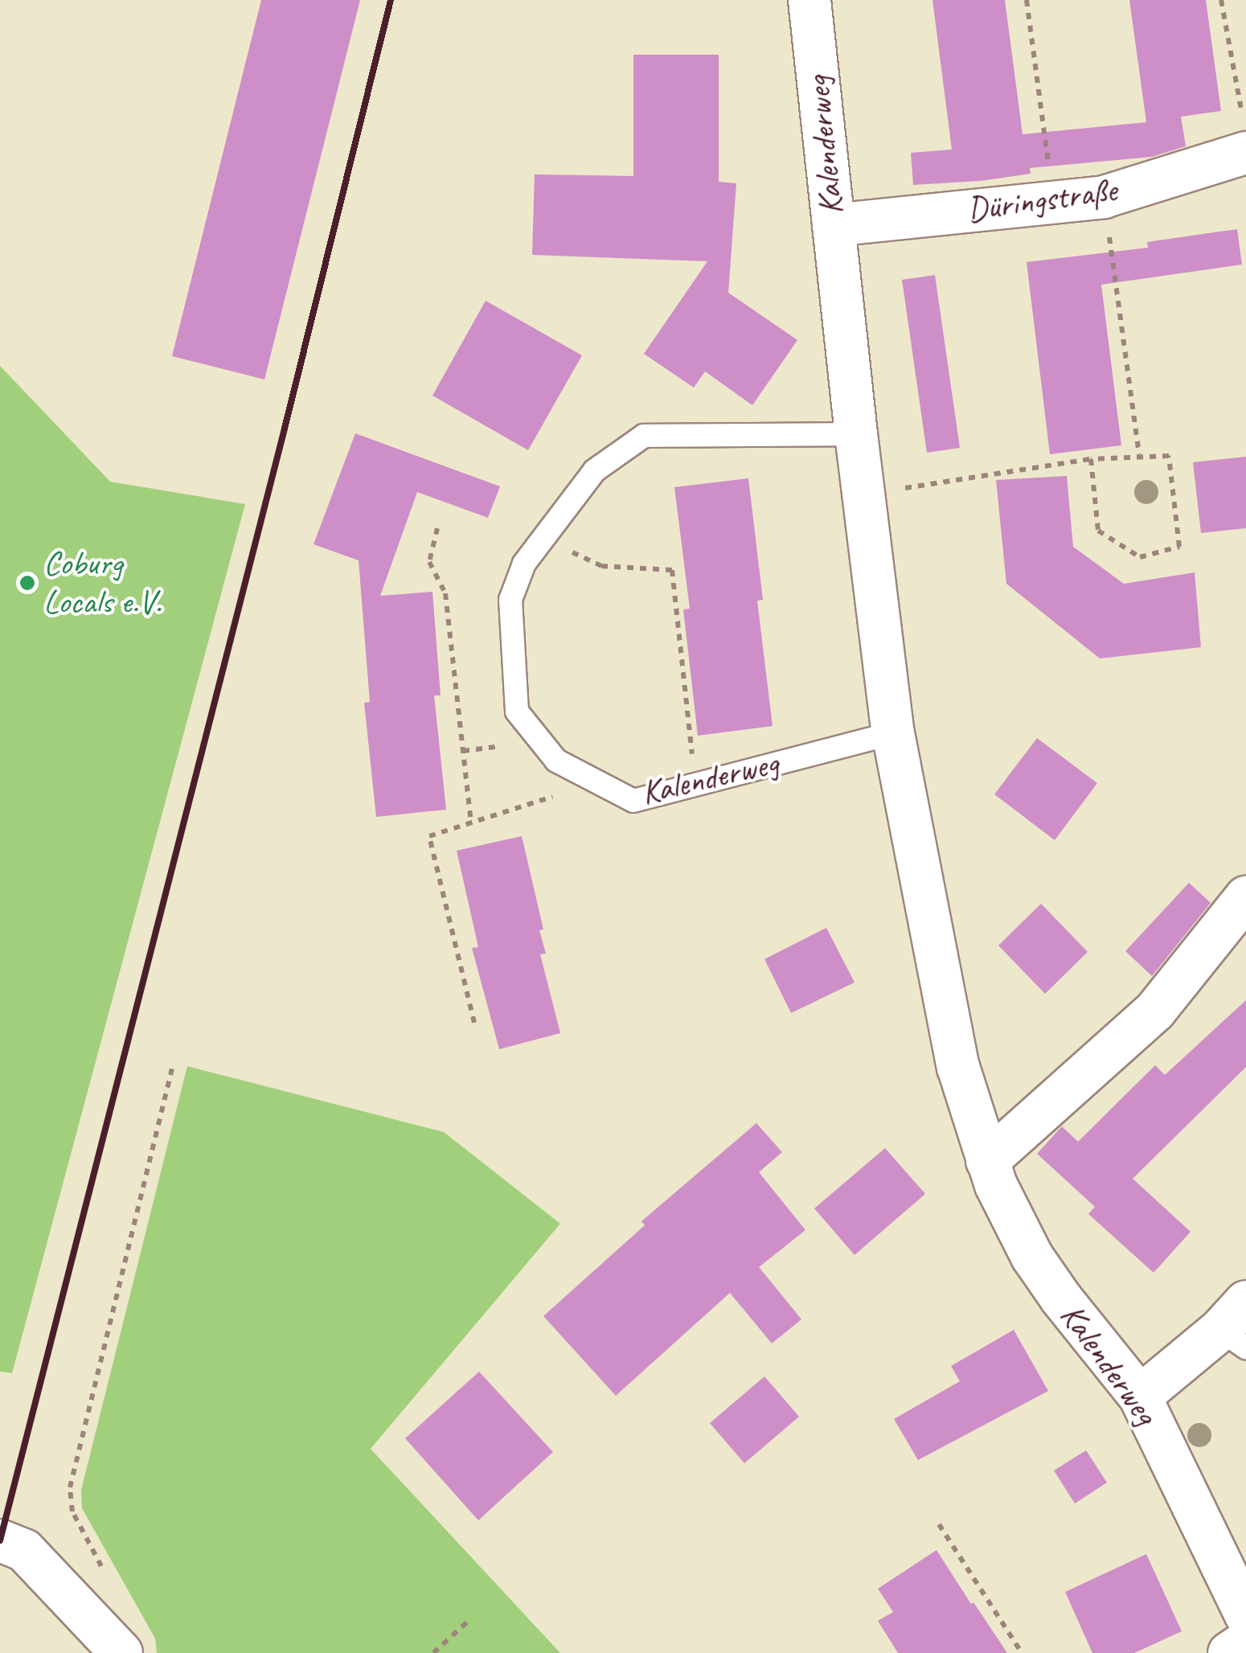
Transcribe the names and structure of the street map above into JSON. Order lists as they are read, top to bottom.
{
  "streets": {
    "street": ["Kalenderweg", "Düringstraße"]
  },
  "crossings": [
    ["Kalenderweg", "Düringstraße"]
  ],
  "places": ["Coburg Locals e.V."]
}
